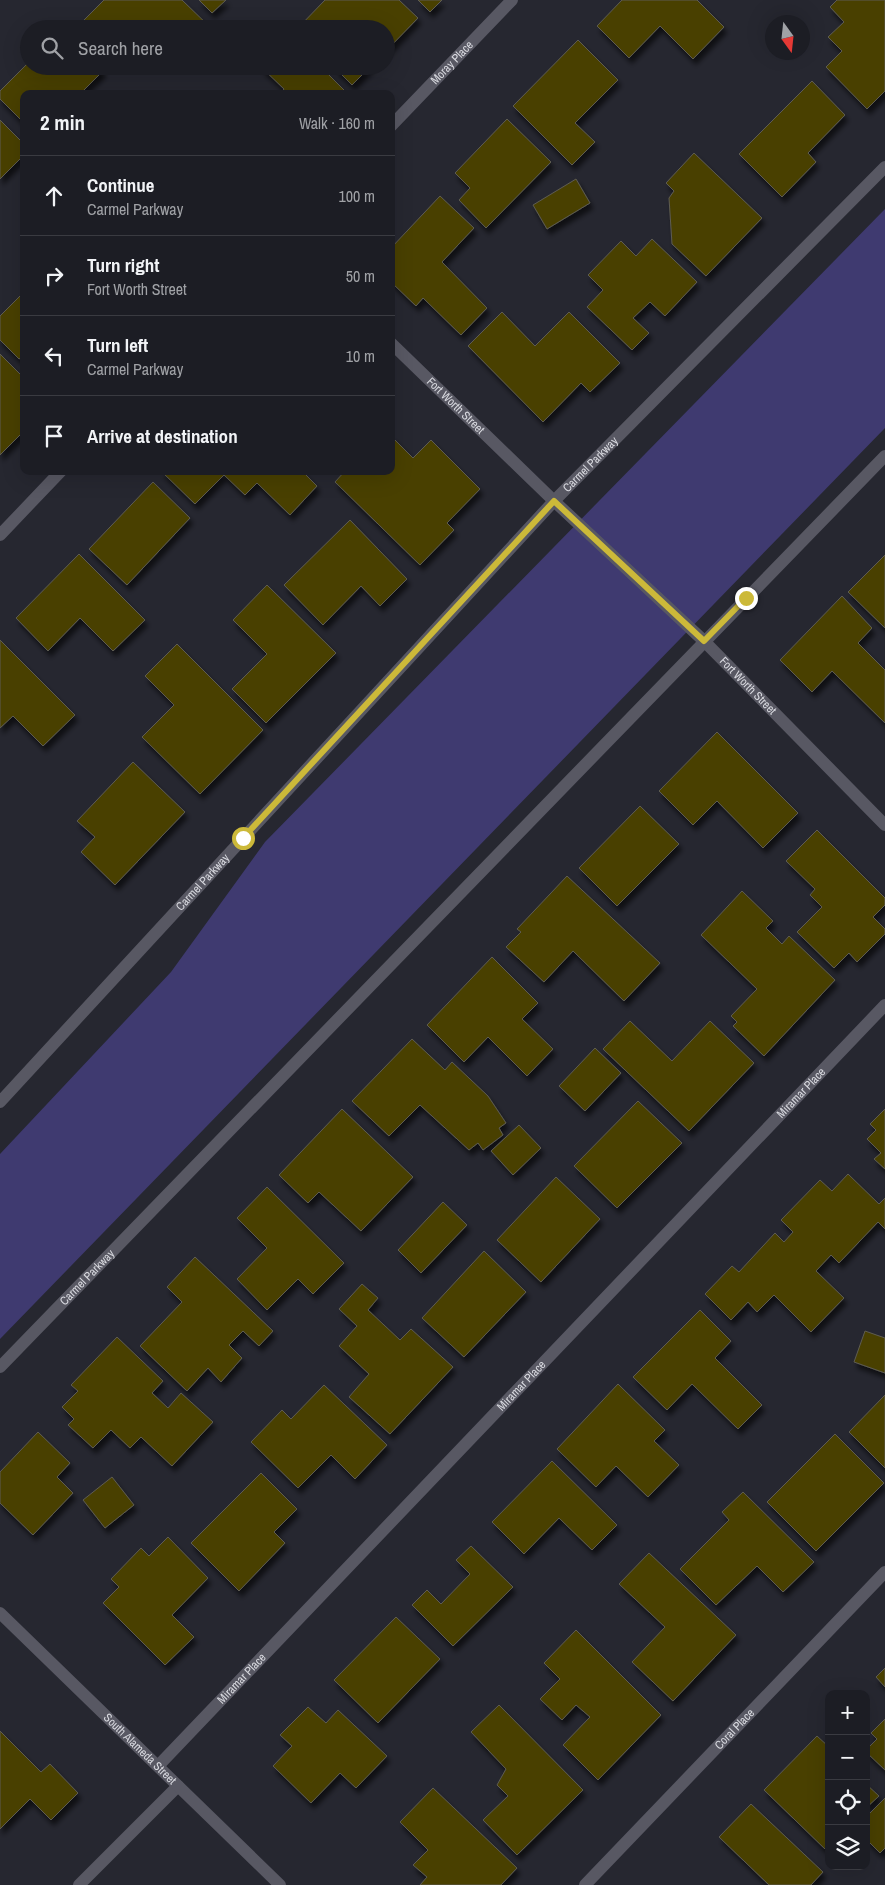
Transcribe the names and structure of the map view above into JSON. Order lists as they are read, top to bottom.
{
  "streets": {
    "street": [
      "Moray Place",
      "Fort Worth Street",
      "Carmel Parkway",
      "Miramar Place",
      "Coral Place",
      "South Alameda Street"
    ]
  },
  "crossings": [
    ["Fort Worth Street", "Carmel Parkway"],
    ["Miramar Place", "South Alameda Street"]
  ],
  "north": "bottom",
  "page": {
    "search": "Search here",
    "heading": ["2 min", "Walk · 160 m"],
    "list": [
      ["Continue", "Carmel Parkway", "100 m"],
      ["Turn right", "Fort Worth Street", "50 m"],
      ["Turn left", "Carmel Parkway", "10 m"],
      "Arrive at destination"
    ],
    "map_buttons": ["+", "−"]
  }
}
